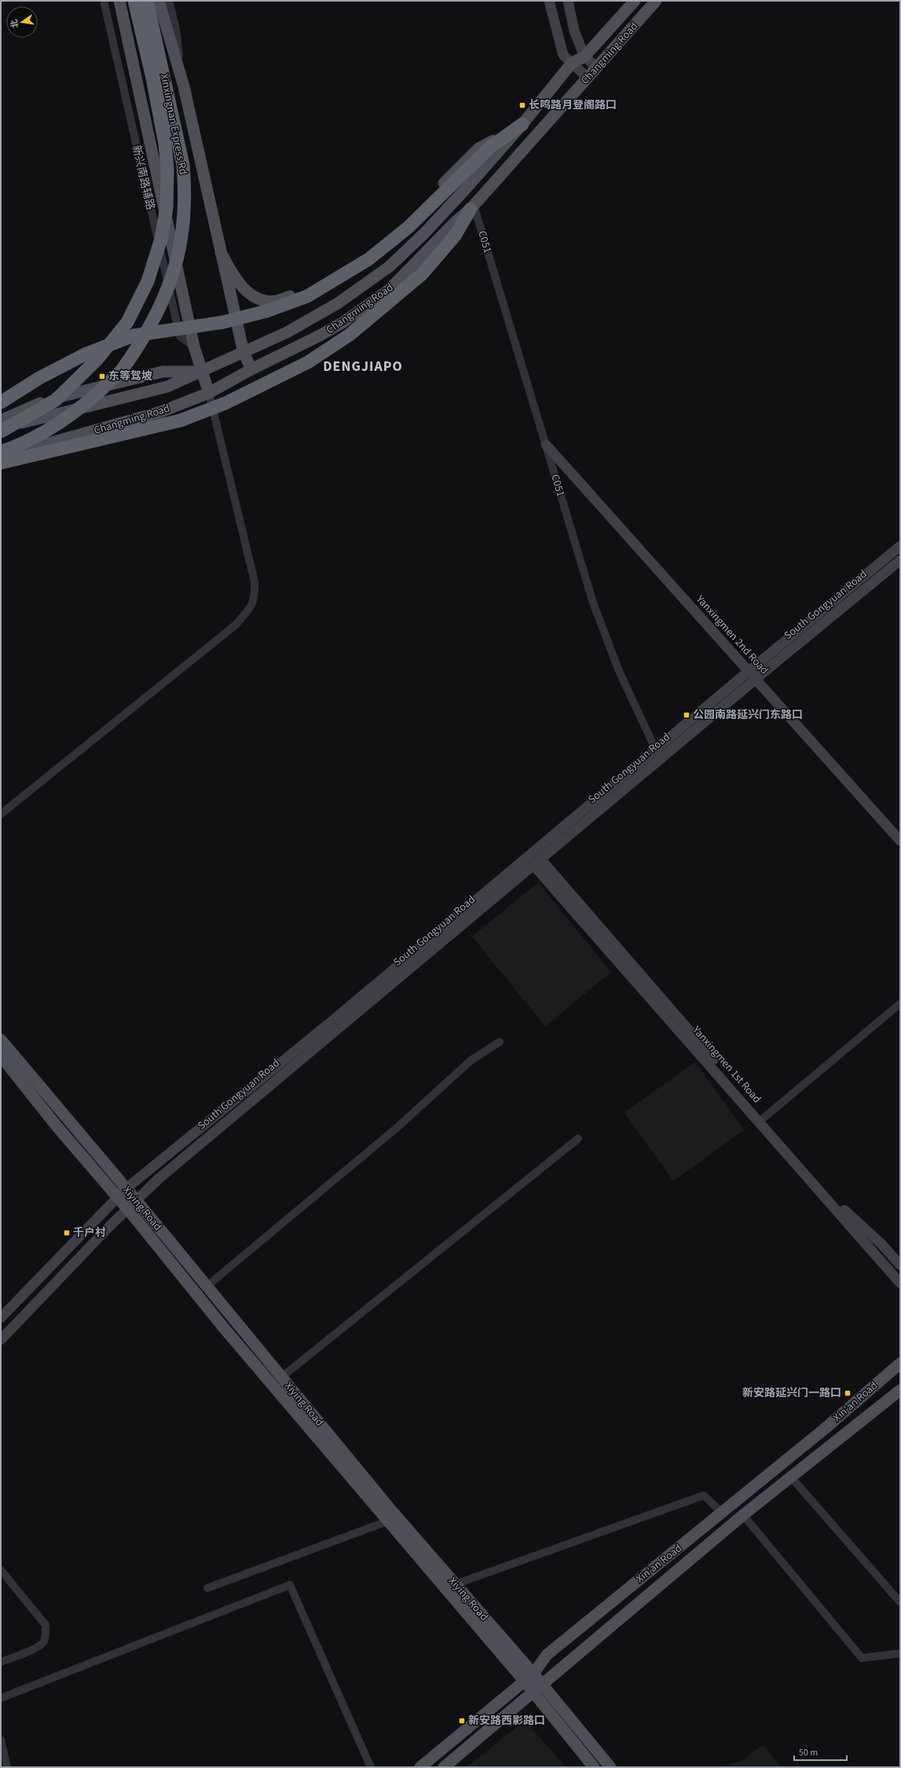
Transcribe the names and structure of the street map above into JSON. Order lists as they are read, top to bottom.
{
  "streets": {
    "highway": ["Xinxingnan Express Rd"],
    "main road": [
      "Changming Road",
      "South Gongyuan Road",
      "Yanxingmen 2nd Road",
      "Yanxingmen 1st Road",
      "Xiying Road",
      "Xin'an Road"
    ],
    "street": ["新兴南路辅路", "C051"]
  },
  "crossings": [
    ["Changming Road", "C051"],
    ["C051", "South Gongyuan Road"],
    ["C051", "Yanxingmen 2nd Road"],
    ["South Gongyuan Road", "Yanxingmen 2nd Road"],
    ["South Gongyuan Road", "Yanxingmen 1st Road"],
    ["South Gongyuan Road", "Xiying Road"],
    ["Xiying Road", "Xin'an Road"]
  ],
  "districts": ["DENGJIAPO"],
  "places": {
    "transit": [
      "长鸣路月登阁路口",
      "东等驾坡",
      "公园南路延兴门东路口",
      "千户村",
      "新安路延兴门一路口",
      "新安路西影路口"
    ]
  },
  "scale_bar": "50 m",
  "north": "left"
}
